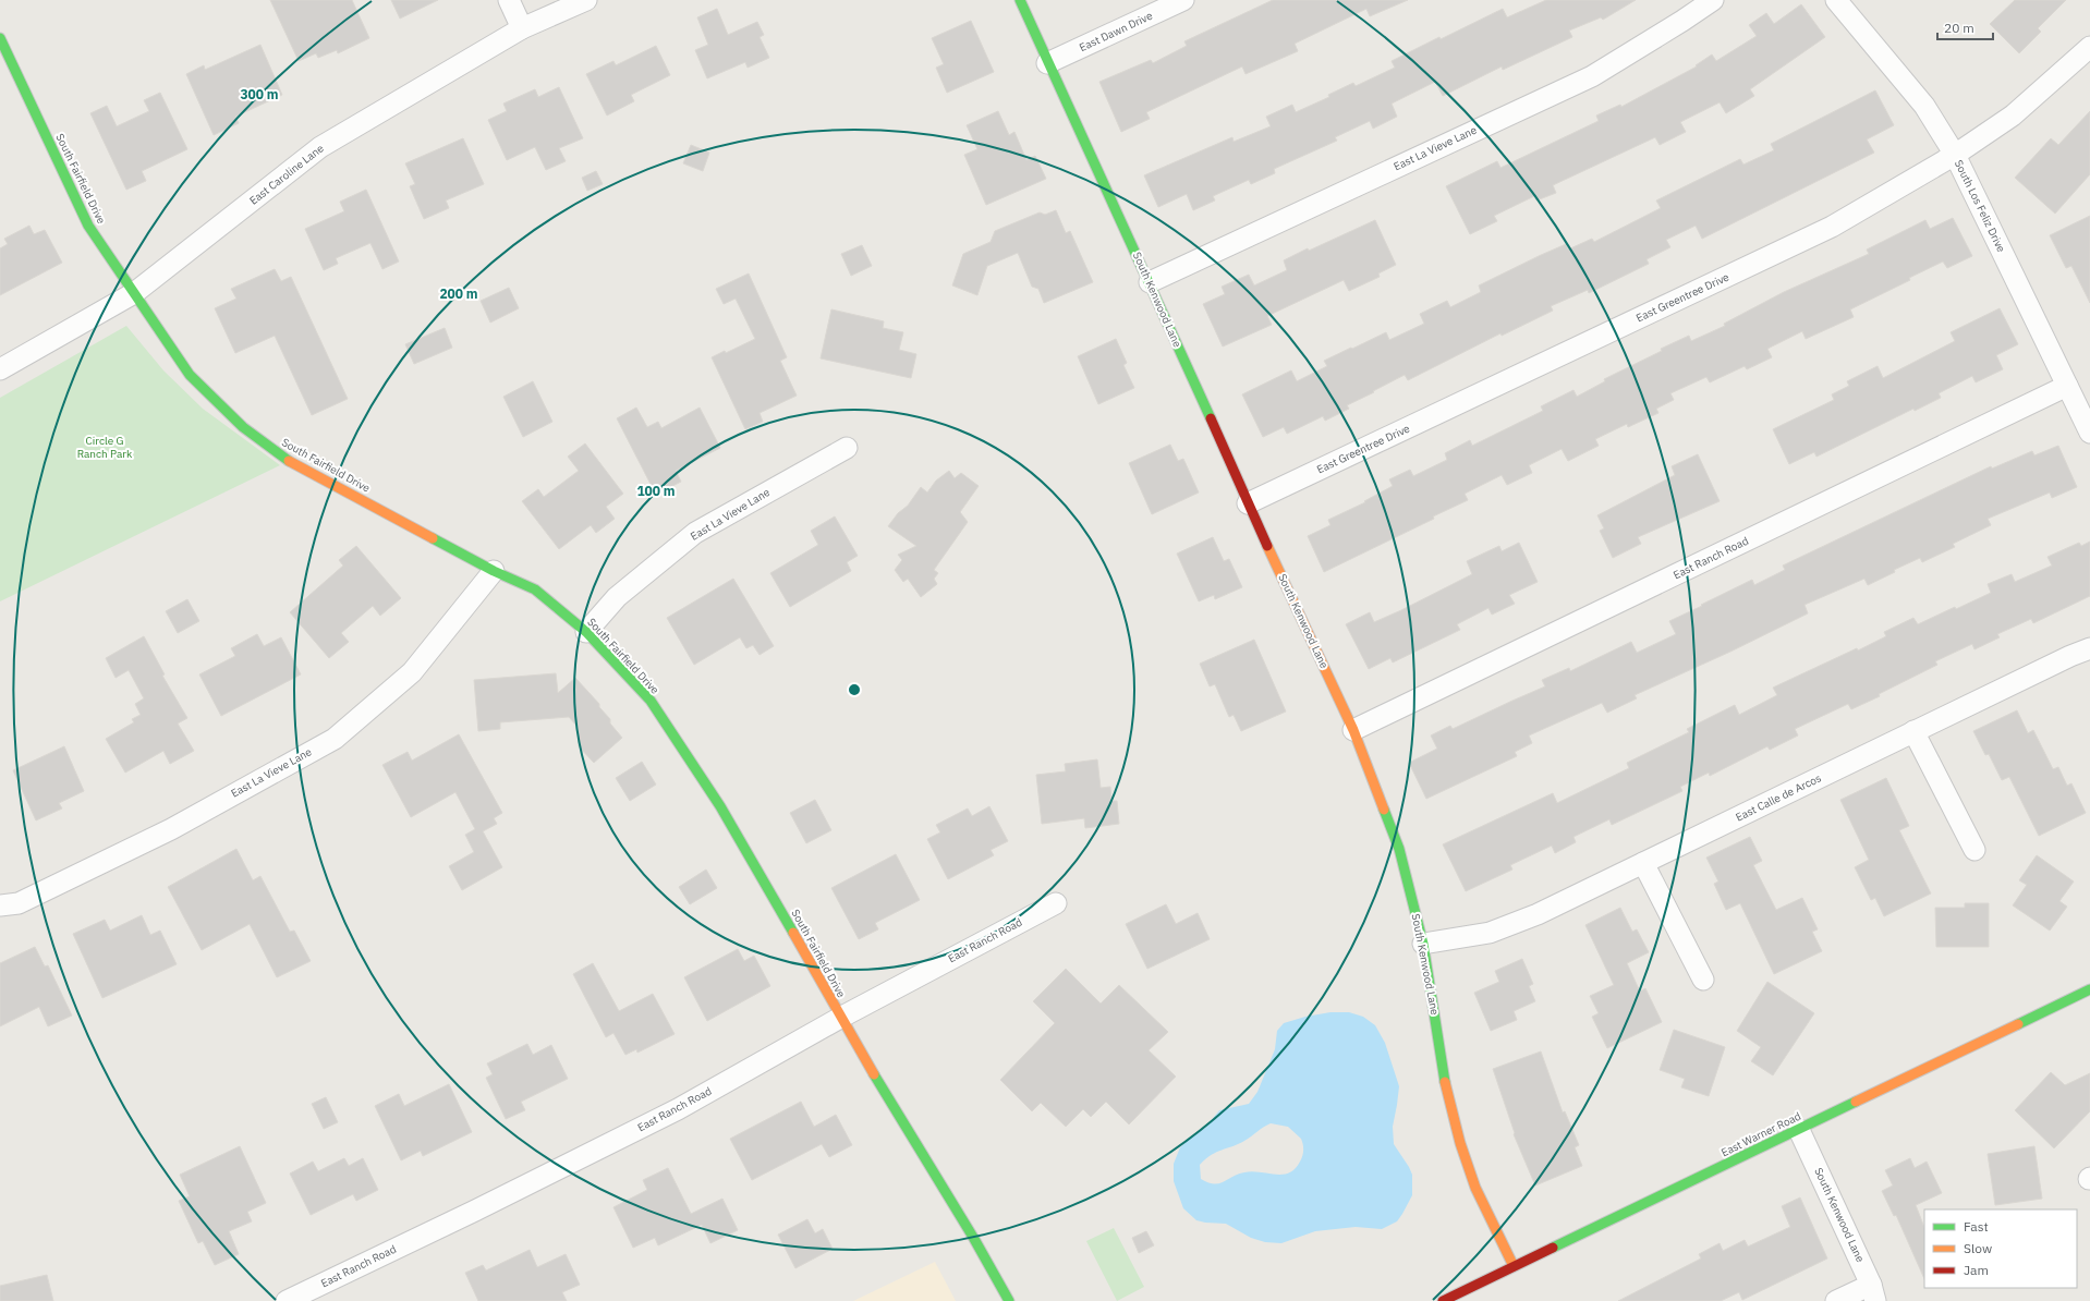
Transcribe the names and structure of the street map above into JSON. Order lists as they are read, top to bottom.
{
  "streets": {
    "street": [
      "East Dawn Drive",
      "East La Vieve Lane",
      "East Caroline Lane",
      "South Fairfield Drive",
      "South Los Feliz Drive",
      "East Greentree Drive",
      "South Kenwood Lane",
      "East Ranch Road",
      "East Calle de Arcos",
      "East Warner Road"
    ]
  },
  "crossings": [
    ["East Dawn Drive", "South Kenwood Lane"],
    ["East La Vieve Lane", "South Fairfield Drive"],
    ["East La Vieve Lane", "South Kenwood Lane"],
    ["East Caroline Lane", "South Fairfield Drive"],
    ["South Fairfield Drive", "East Ranch Road"],
    ["South Los Feliz Drive", "East Greentree Drive"],
    ["South Los Feliz Drive", "East Ranch Road"],
    ["East Greentree Drive", "South Kenwood Lane"],
    ["South Kenwood Lane", "East Ranch Road"],
    ["South Kenwood Lane", "East Calle de Arcos"],
    ["South Kenwood Lane", "East Warner Road"]
  ],
  "parks": ["Circle G Ranch Park"],
  "legend": ["Fast", "Slow", "Jam"],
  "scale_bar": "20 m",
  "rings": ["300 m", "200 m", "100 m"]
}
